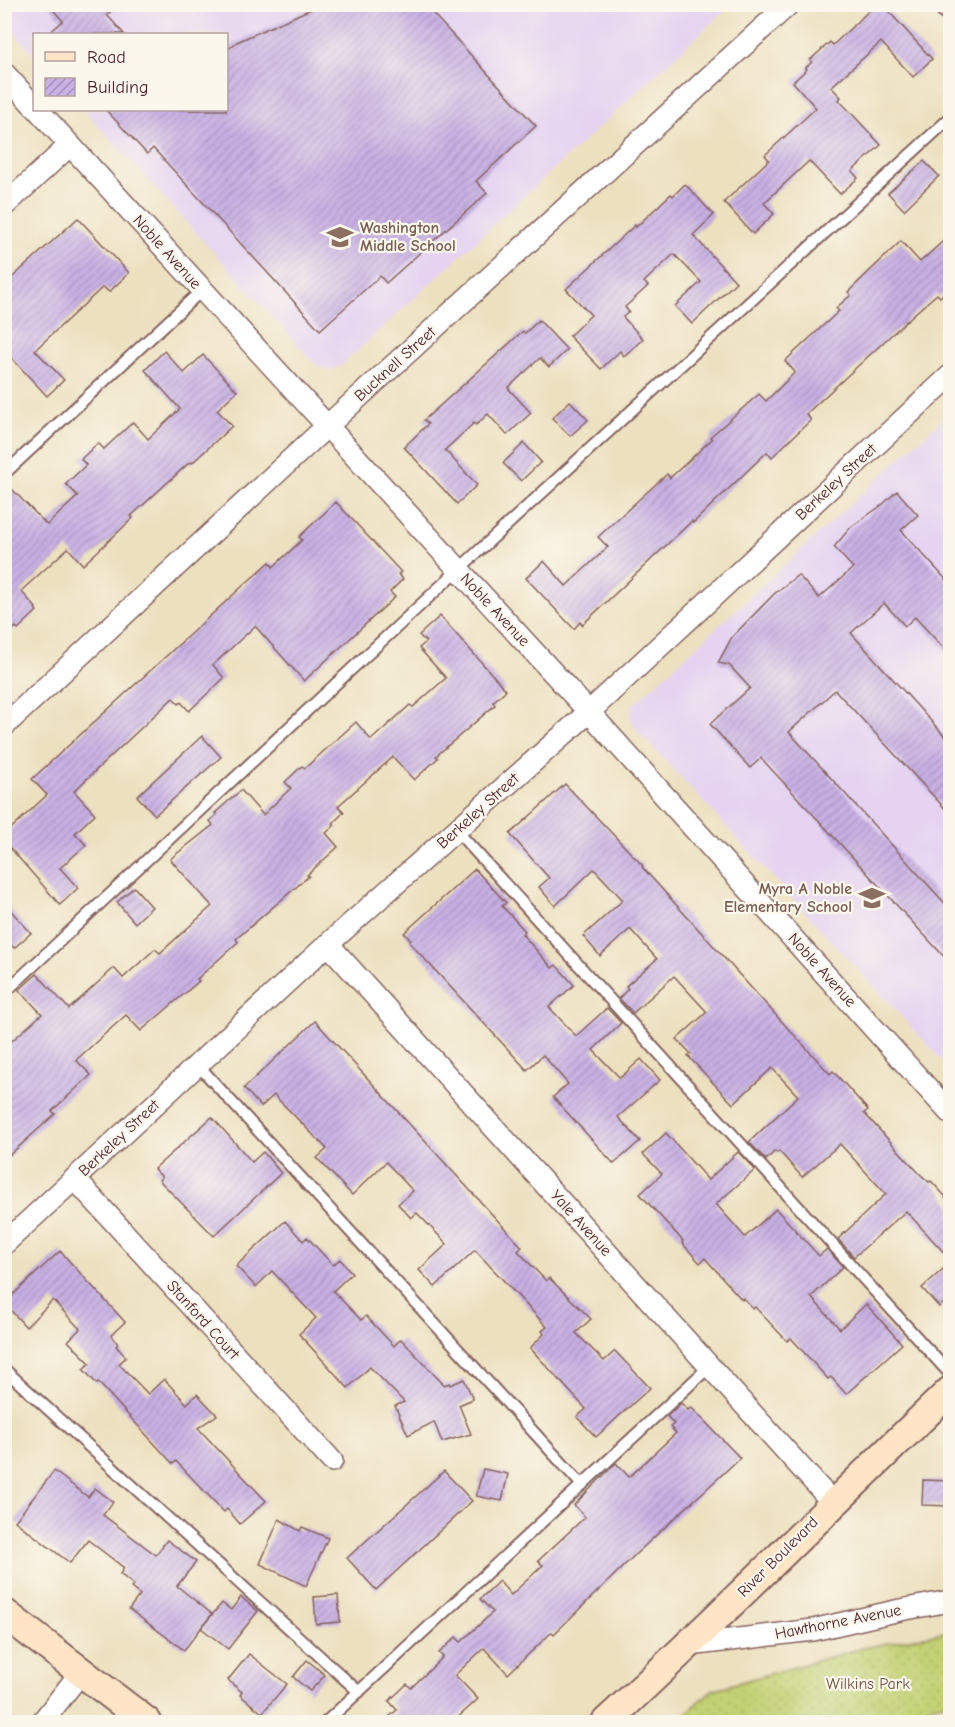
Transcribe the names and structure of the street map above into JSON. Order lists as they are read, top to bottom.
{
  "streets": {
    "main road": ["River Boulevard"],
    "street": [
      "Noble Avenue",
      "Bucknell Street",
      "Berkeley Street",
      "Yale Avenue",
      "Stanford Court",
      "Hawthorne Avenue"
    ]
  },
  "crossings": [
    ["Noble Avenue", "Bucknell Street"],
    ["Noble Avenue", "Berkeley Street"],
    ["Berkeley Street", "Yale Avenue"],
    ["Berkeley Street", "Stanford Court"],
    ["Yale Avenue", "River Boulevard"],
    ["River Boulevard", "Hawthorne Avenue"]
  ],
  "parks": ["Wilkins Park"],
  "places": {
    "school or university": ["Washington Middle School", "Myra A Noble Elementary School"]
  },
  "legend": ["Road", "Building"]
}
